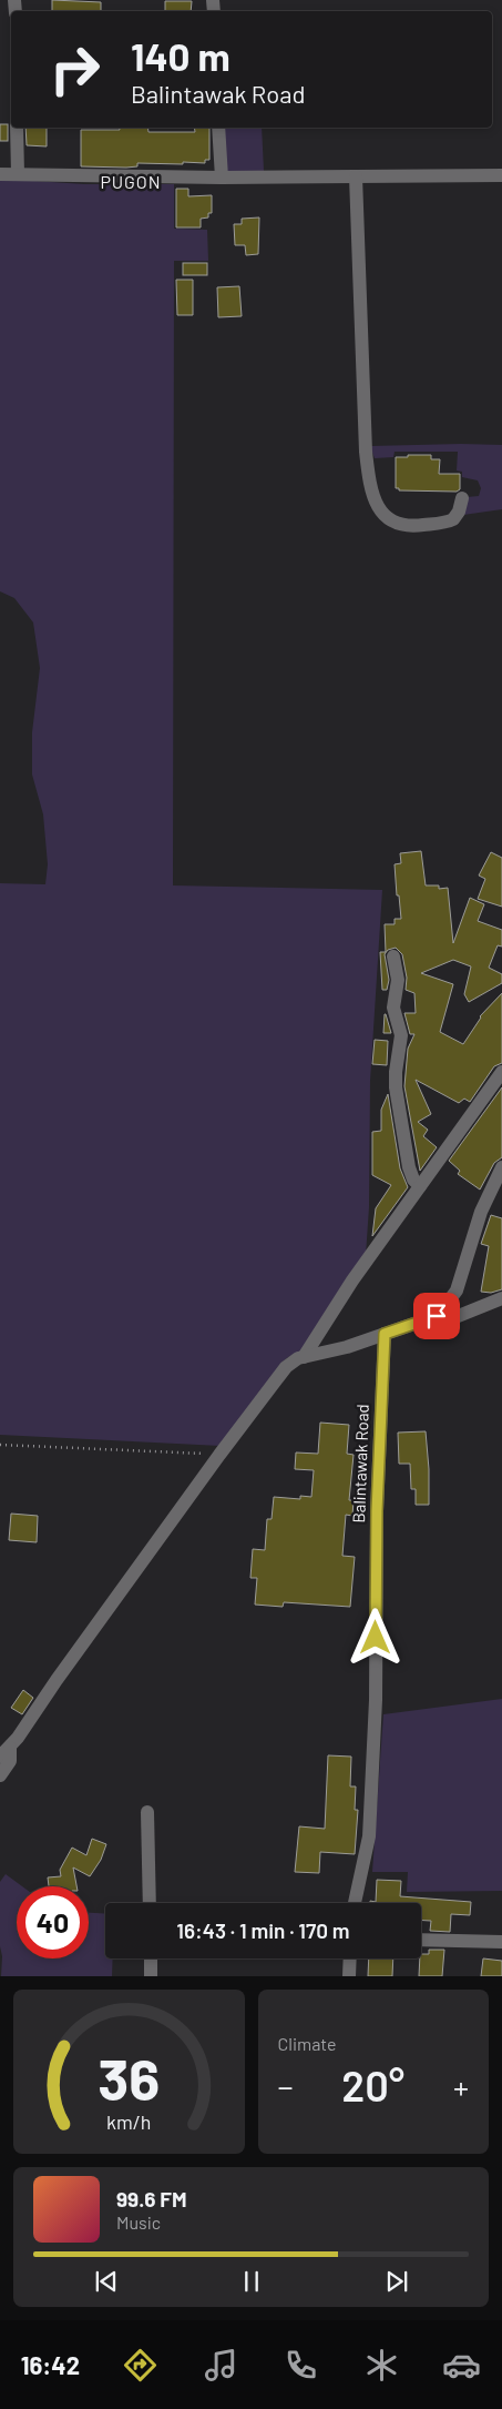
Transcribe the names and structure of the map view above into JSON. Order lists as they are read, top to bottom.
{
  "streets": {
    "street": ["Balintawak Road"]
  },
  "districts": ["PUGON"],
  "page": {
    "turn": ["140 m", "Balintawak Road"],
    "limit": "40",
    "trip": "16:43 · 1 min · 170 m",
    "tile": "Climate",
    "heat": ["−", "20°", "+"],
    "song": ["99.6 FM", "Music"],
    "tabs": "16:42",
    "gauge": ["36", "km/h"]
  }
}
